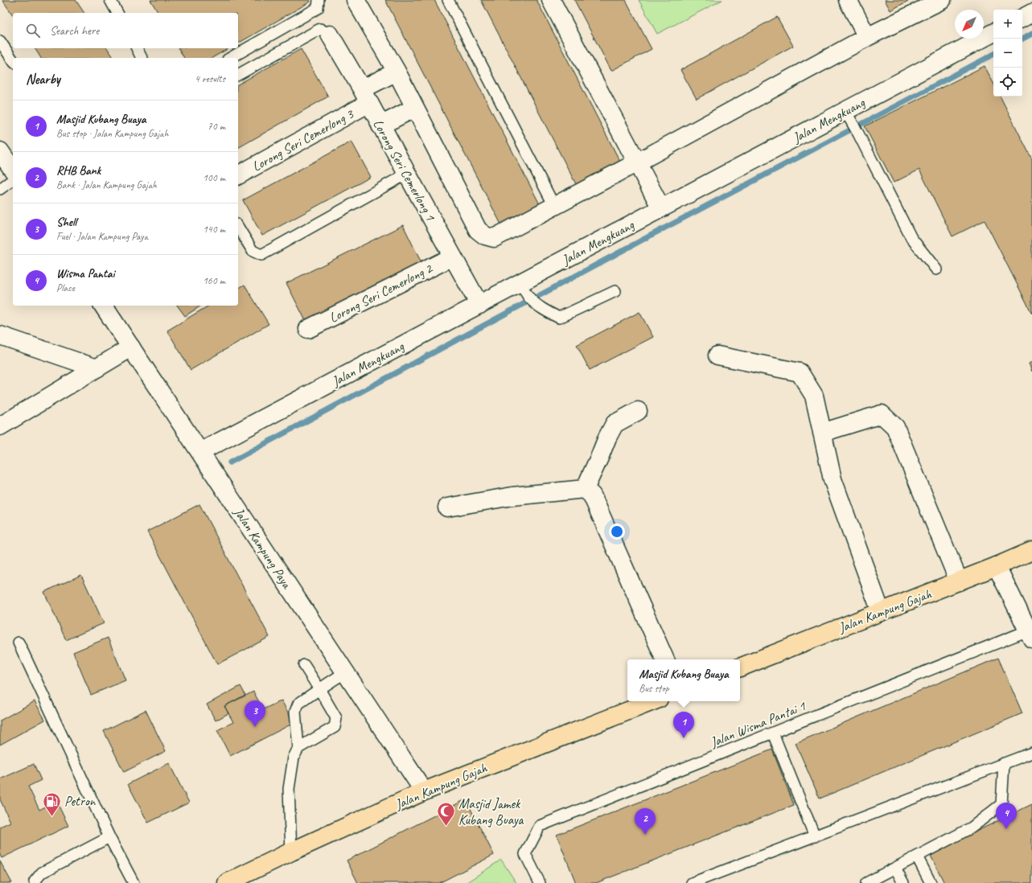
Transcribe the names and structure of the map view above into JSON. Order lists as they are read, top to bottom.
{
  "streets": {
    "main road": ["Jalan Kampung Gajah"],
    "street": [
      "Jalan Mengkuang",
      "Lorong Seri Cemerlong 3",
      "Lorong Seri Cemerlong 1",
      "Lorong Seri Cemerlong 2",
      "Jalan Kampung Paya"
    ],
    "lane": ["Jalan Wisma Pantai 1"]
  },
  "crossings": [
    ["Jalan Mengkuang", "Lorong Seri Cemerlong 1"],
    ["Jalan Mengkuang", "Jalan Kampung Paya"],
    ["Lorong Seri Cemerlong 3", "Lorong Seri Cemerlong 1"],
    ["Lorong Seri Cemerlong 1", "Lorong Seri Cemerlong 2"],
    ["Jalan Kampung Paya", "Jalan Kampung Gajah"]
  ],
  "places": {
    "fuel station": ["Petron"],
    "mosque": ["Masjid Jamek Kubang Buaya"]
  },
  "north": "bottom left",
  "page": {
    "map_buttons": ["+", "−"],
    "search": "Search here",
    "heading": ["Nearby", "4 results"],
    "list": [
      {
        "mark": "1",
        "name": "Masjid Kubang Buaya",
        "note": "Bus stop · Jalan Kampung Gajah",
        "value": "70 m"
      },
      {
        "mark": "2",
        "name": "RHB Bank",
        "note": "Bank · Jalan Kampung Gajah",
        "value": "100 m"
      },
      {
        "mark": "3",
        "name": "Shell",
        "note": "Fuel · Jalan Kampung Paya",
        "value": "140 m"
      },
      {
        "mark": "4",
        "name": "Wisma Pantai",
        "note": "Place",
        "value": "160 m"
      }
    ],
    "popup": ["Masjid Kubang Buaya", "Bus stop"],
    "pins": [
      "3",
      "1",
      "4",
      "2"
    ]
  }
}
